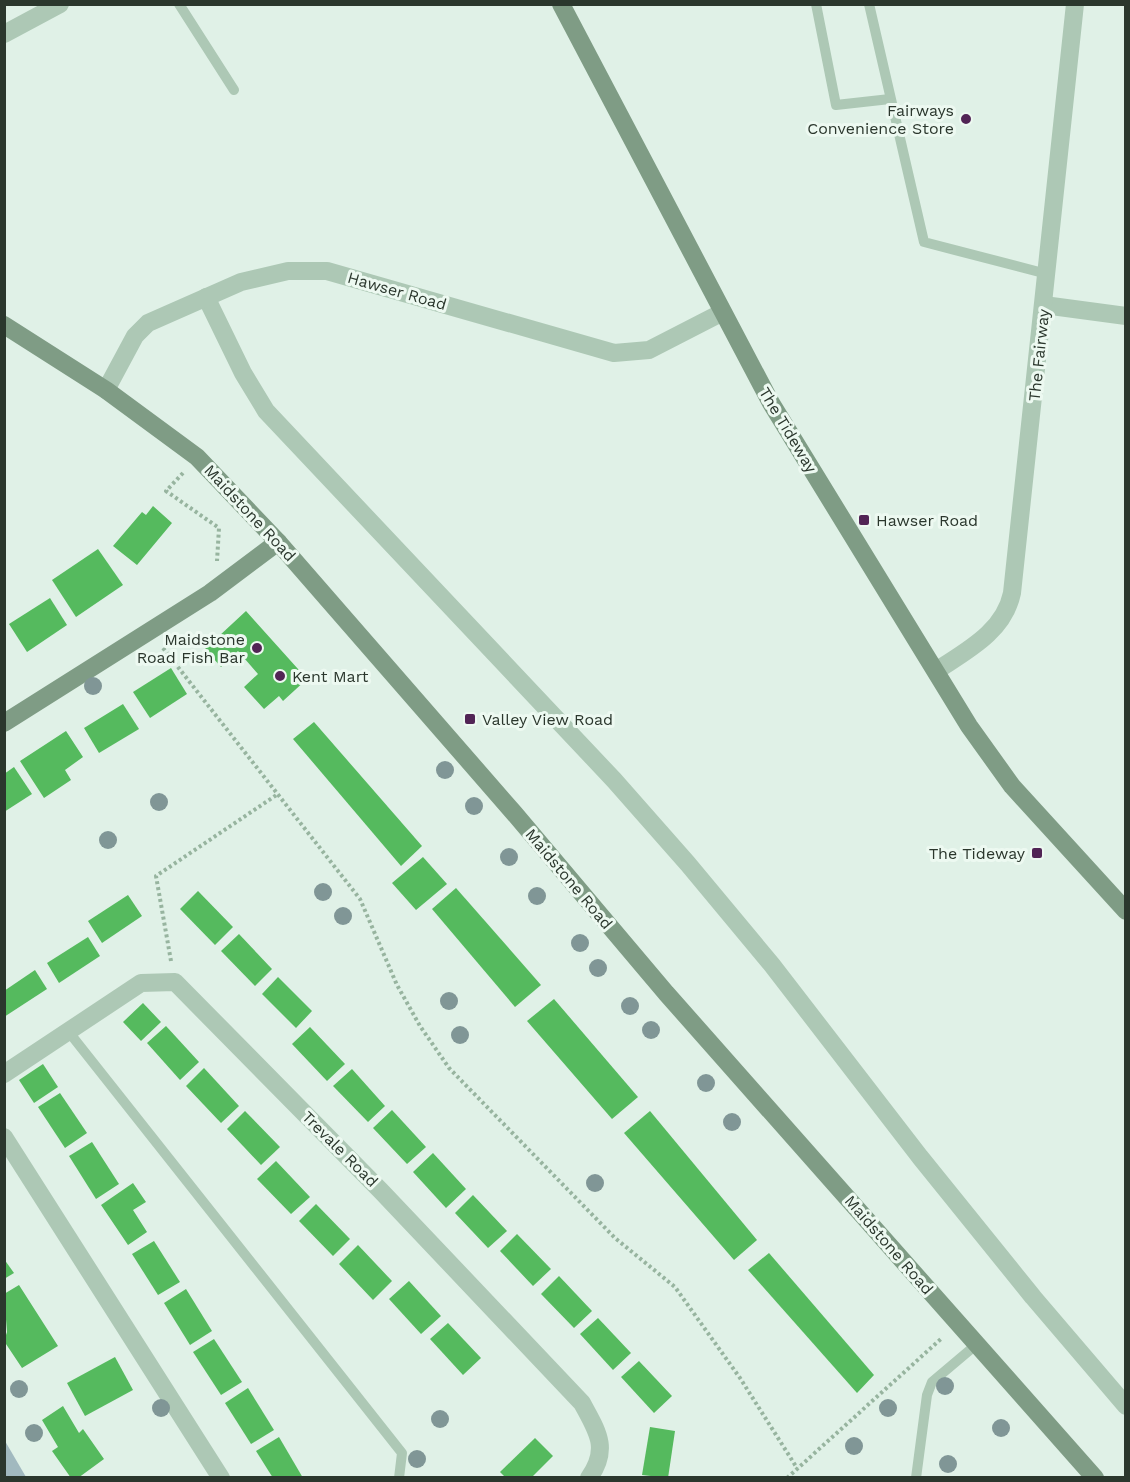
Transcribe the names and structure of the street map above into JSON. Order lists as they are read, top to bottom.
{
  "streets": {
    "main road": ["The Tideway", "Maidstone Road"],
    "street": ["Hawser Road", "The Fairway", "Trevale Road"]
  },
  "crossings": [
    ["Hawser Road", "The Tideway"],
    ["Hawser Road", "Maidstone Road"],
    ["The Fairway", "The Tideway"]
  ],
  "places": {
    "other": ["Fairways Convenience Store", "Maidstone Road Fish Bar", "Kent Mart"],
    "transit": ["Hawser Road", "Valley View Road", "The Tideway"]
  }
}
